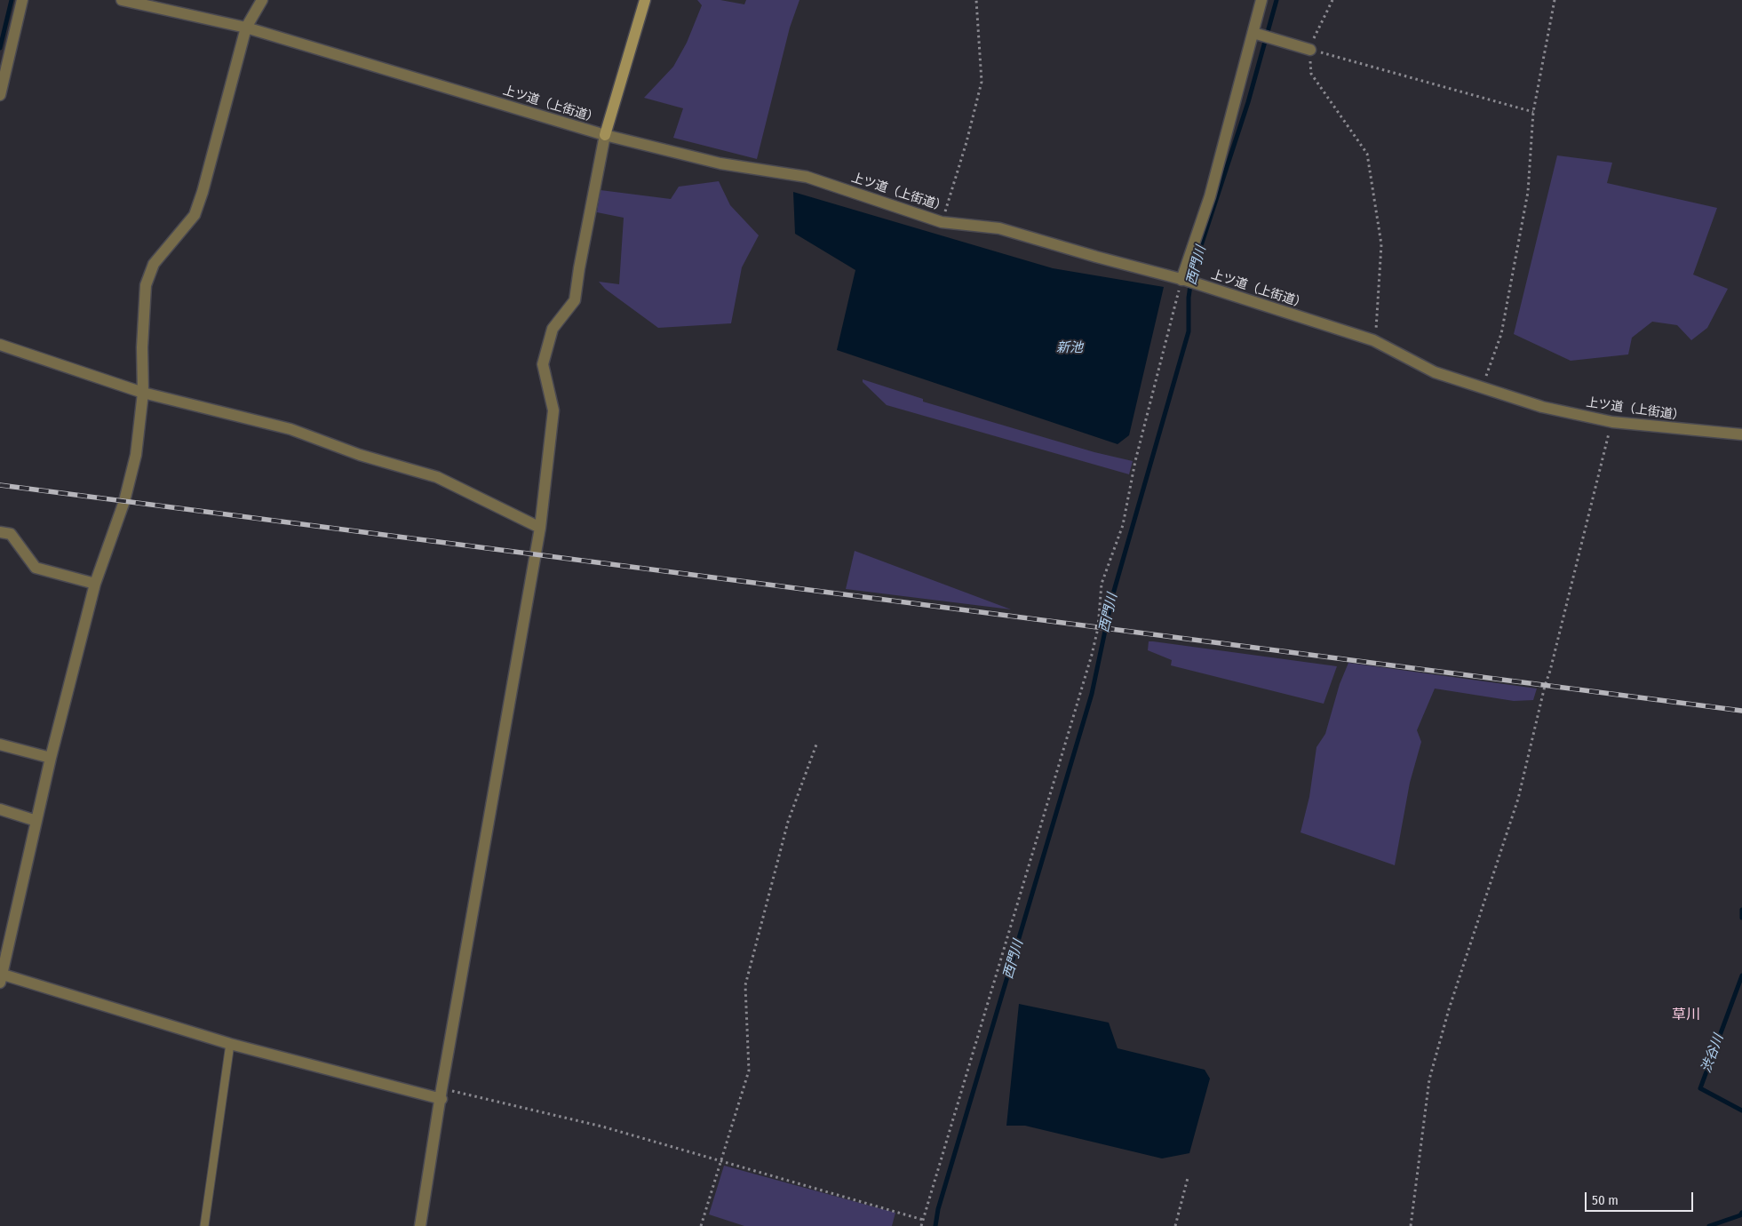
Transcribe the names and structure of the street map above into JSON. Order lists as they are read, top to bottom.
{
  "streets": {
    "street": ["上ツ道（上街道）"]
  },
  "districts": ["草川"],
  "water": ["西門川", "新池", "渋谷川"],
  "scale_bar": "50 m"
}
